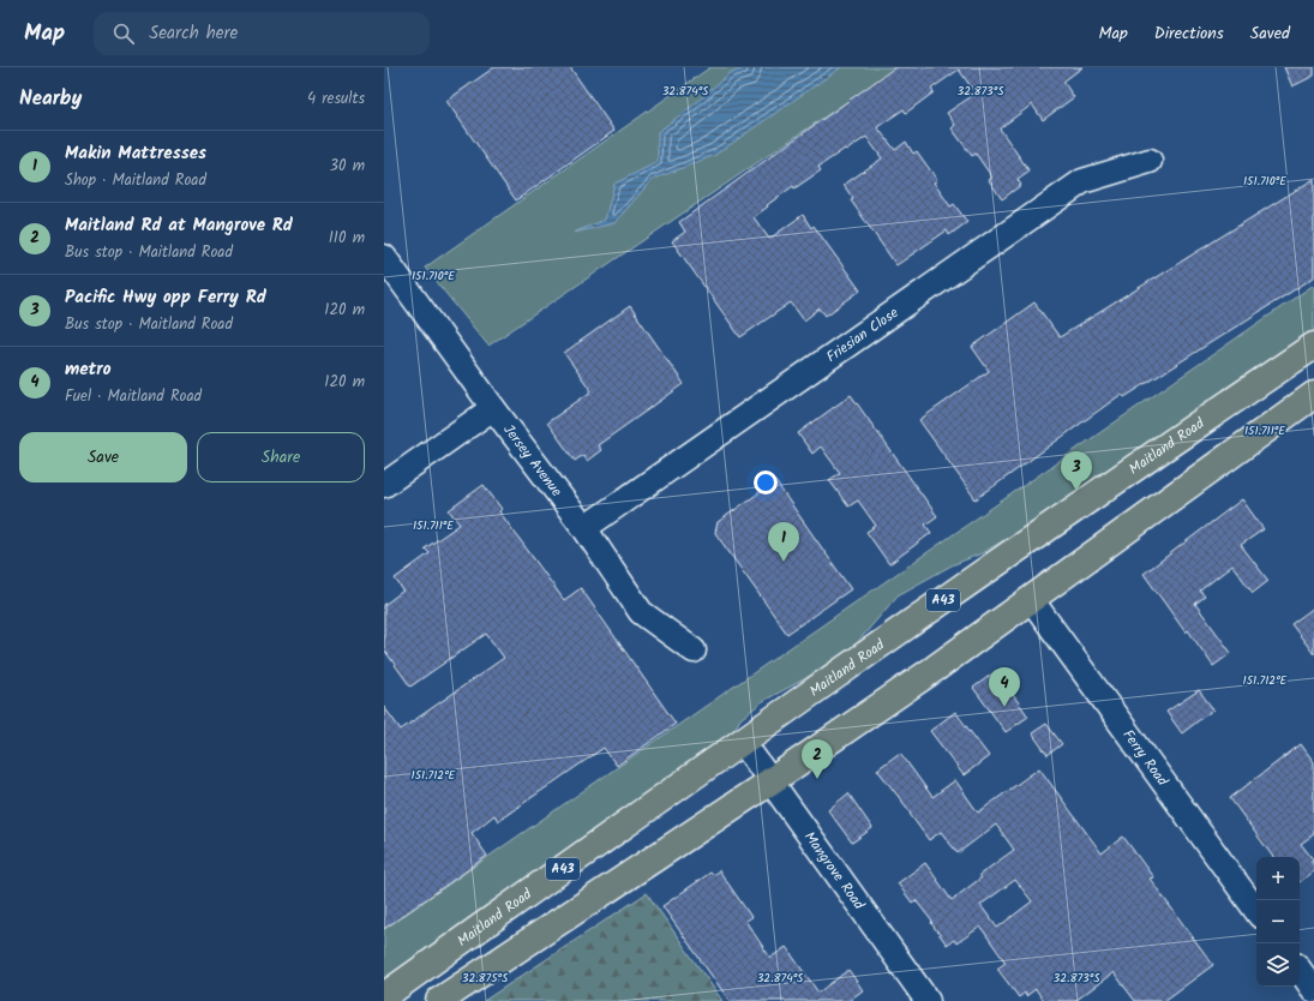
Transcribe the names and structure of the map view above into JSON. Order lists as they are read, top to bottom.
{
  "streets": {
    "highway": ["Maitland Road", "A43"],
    "street": [
      "Friesian Close",
      "Jersey Avenue",
      "Ferry Road",
      "Mangrove Road"
    ]
  },
  "crossings": [
    ["Friesian Close", "Jersey Avenue"],
    ["Maitland Road", "Mangrove Road"]
  ],
  "page": {
    "header": "Map",
    "search": "Search here",
    "nav": ["Map", "Directions", "Saved"],
    "heading": ["Nearby", "4 results"],
    "list": [
      {
        "mark": "1",
        "name": "Makin Mattresses",
        "note": "Shop · Maitland Road",
        "value": "30 m"
      },
      {
        "mark": "2",
        "name": "Maitland Rd at Mangrove Rd",
        "note": "Bus stop · Maitland Road",
        "value": "110 m"
      },
      {
        "mark": "3",
        "name": "Pacific Hwy opp Ferry Rd",
        "note": "Bus stop · Maitland Road",
        "value": "120 m"
      },
      {
        "mark": "4",
        "name": "metro",
        "note": "Fuel · Maitland Road",
        "value": "120 m"
      }
    ],
    "buttons": ["Save", "Share"],
    "pins": [
      "3",
      "1",
      "4",
      "2"
    ],
    "map_buttons": ["+", "−"]
  },
  "coordinates": [
    "32.874°S",
    "32.873°S",
    "151.710°E",
    "151.711°E",
    "151.712°E",
    "32.875°S"
  ]
}
